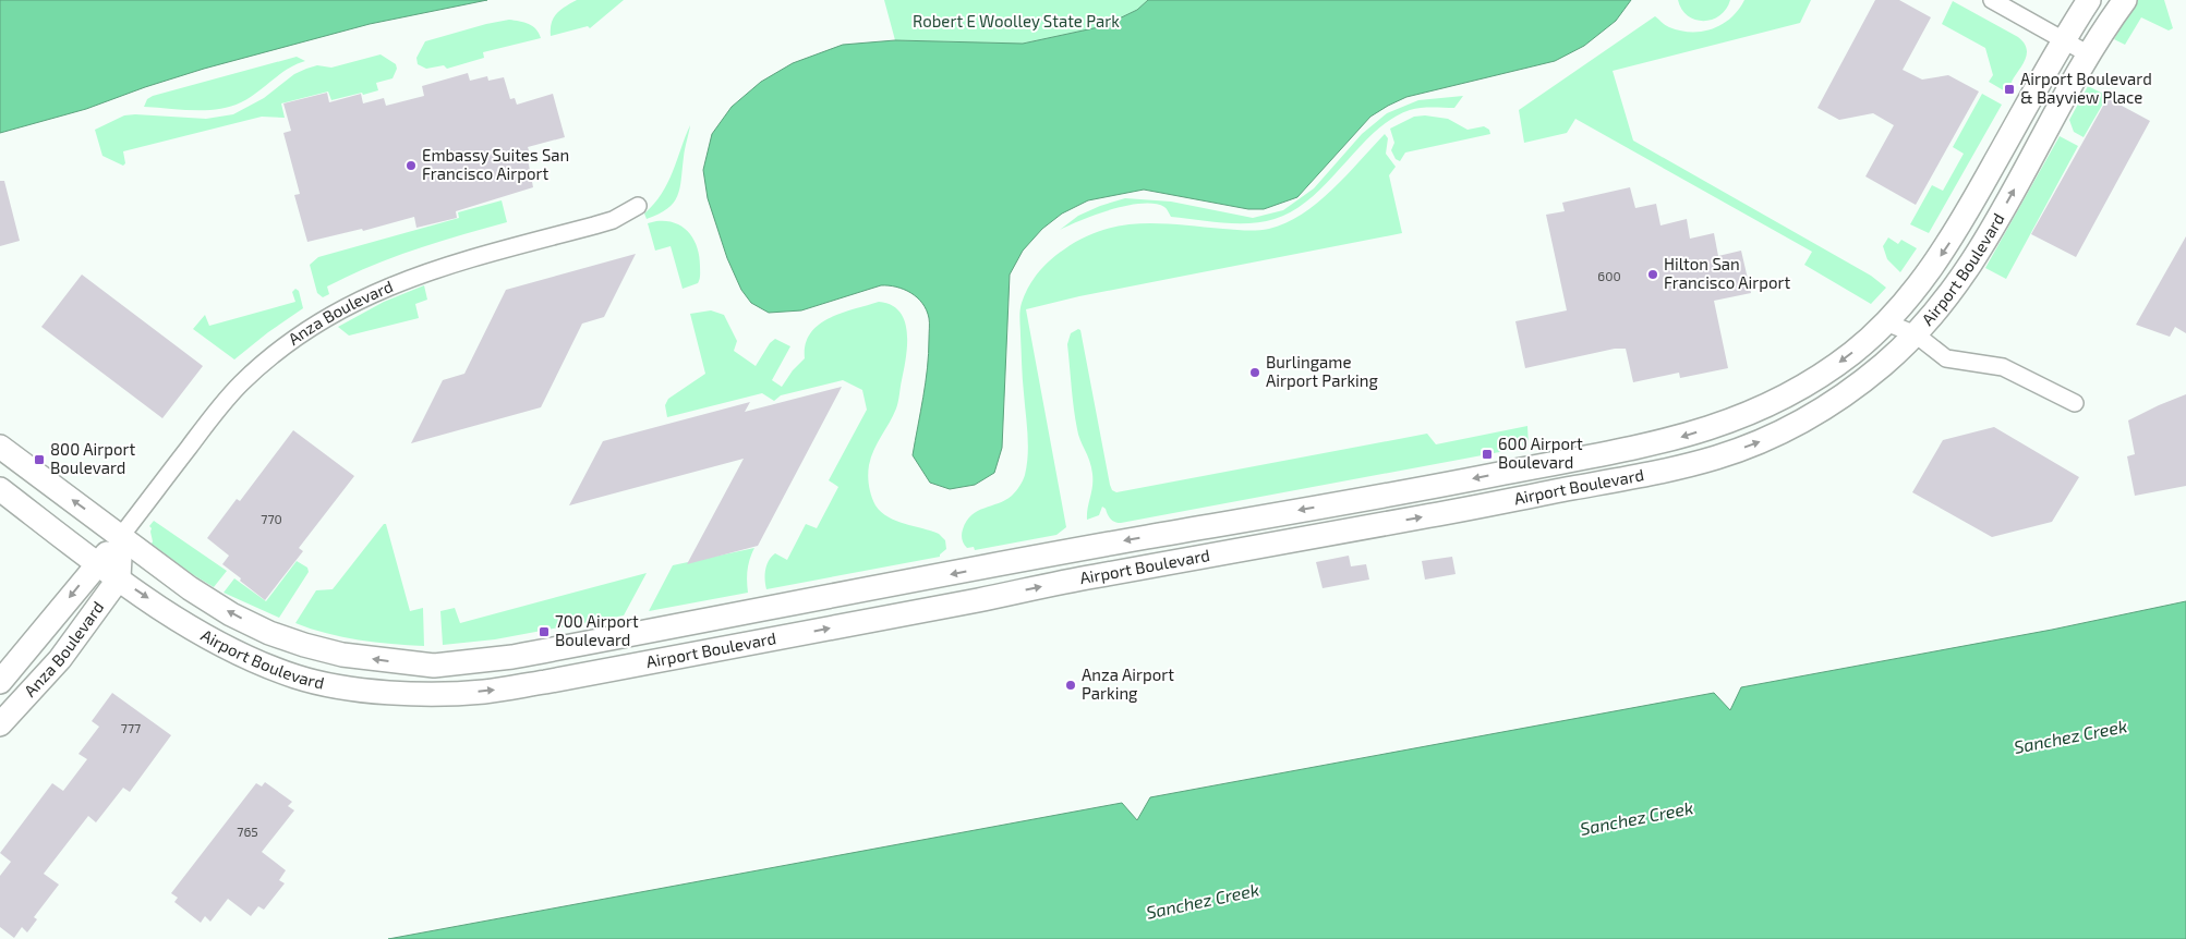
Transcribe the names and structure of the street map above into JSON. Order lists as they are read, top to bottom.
{
  "streets": {
    "main road": ["Airport Boulevard", "Anza Boulevard"]
  },
  "crossings": [
    ["Airport Boulevard", "Anza Boulevard"]
  ],
  "water": ["Sanchez Creek"],
  "parks": ["Robert E Woolley State Park"],
  "places": {
    "transit": [
      "Airport Boulevard & Bayview Place",
      "600 Airport Boulevard",
      "800 Airport Boulevard",
      "700 Airport Boulevard"
    ],
    "other": [
      "Embassy Suites San Francisco Airport",
      "Hilton San Francisco Airport",
      "Burlingame Airport Parking",
      "Anza Airport Parking"
    ]
  },
  "house_numbers": [
    "600",
    "770",
    "777",
    "765"
  ]
}
